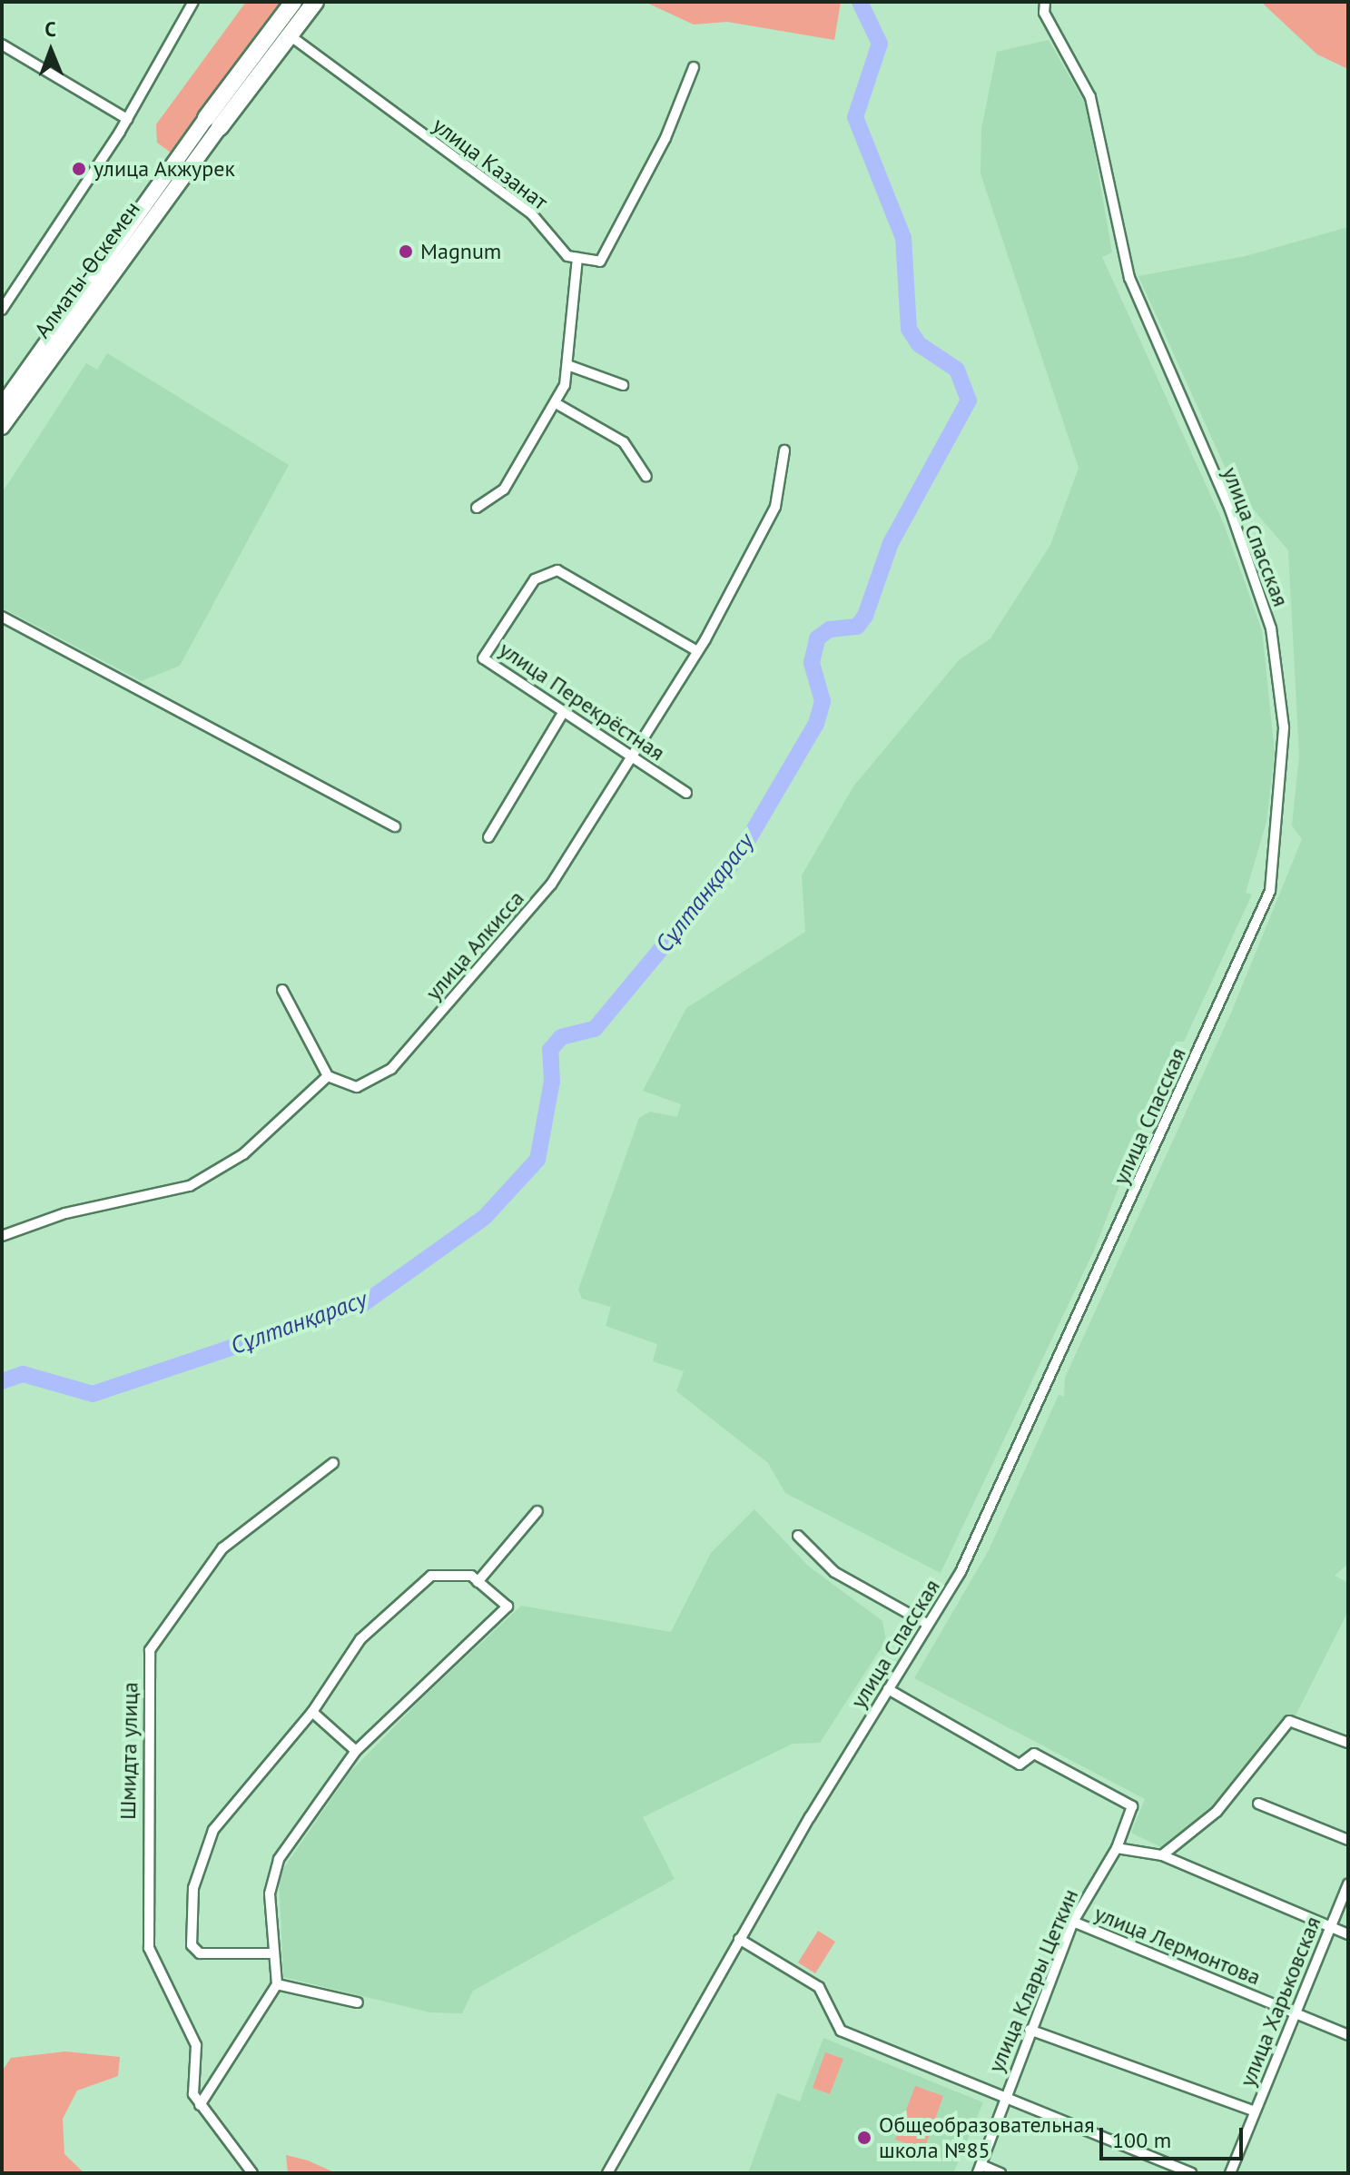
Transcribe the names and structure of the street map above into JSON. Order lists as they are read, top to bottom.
{
  "streets": {
    "highway": ["Алматы-Өскемен"],
    "street": [
      "улица Казанат",
      "улица Спасская",
      "улица Перекрёстная",
      "улица Алкисса",
      "Шмидта улица",
      "улица Лермонтова",
      "улица Клары Цеткин",
      "улица Харьковская"
    ]
  },
  "crossings": [
    ["улица Казанат", "Алматы-Өскемен"],
    ["улица Спасская", "улица Клары Цеткин"],
    ["улица Перекрёстная", "улица Алкисса"],
    ["улица Лермонтова", "улица Клары Цеткин"],
    ["улица Лермонтова", "улица Харьковская"]
  ],
  "water": ["Сұлтанқарасу"],
  "places": ["улица Акжурек", "Magnum", "Общеобразовательная школа №85"],
  "scale_bar": "100 m",
  "north": "top"
}
